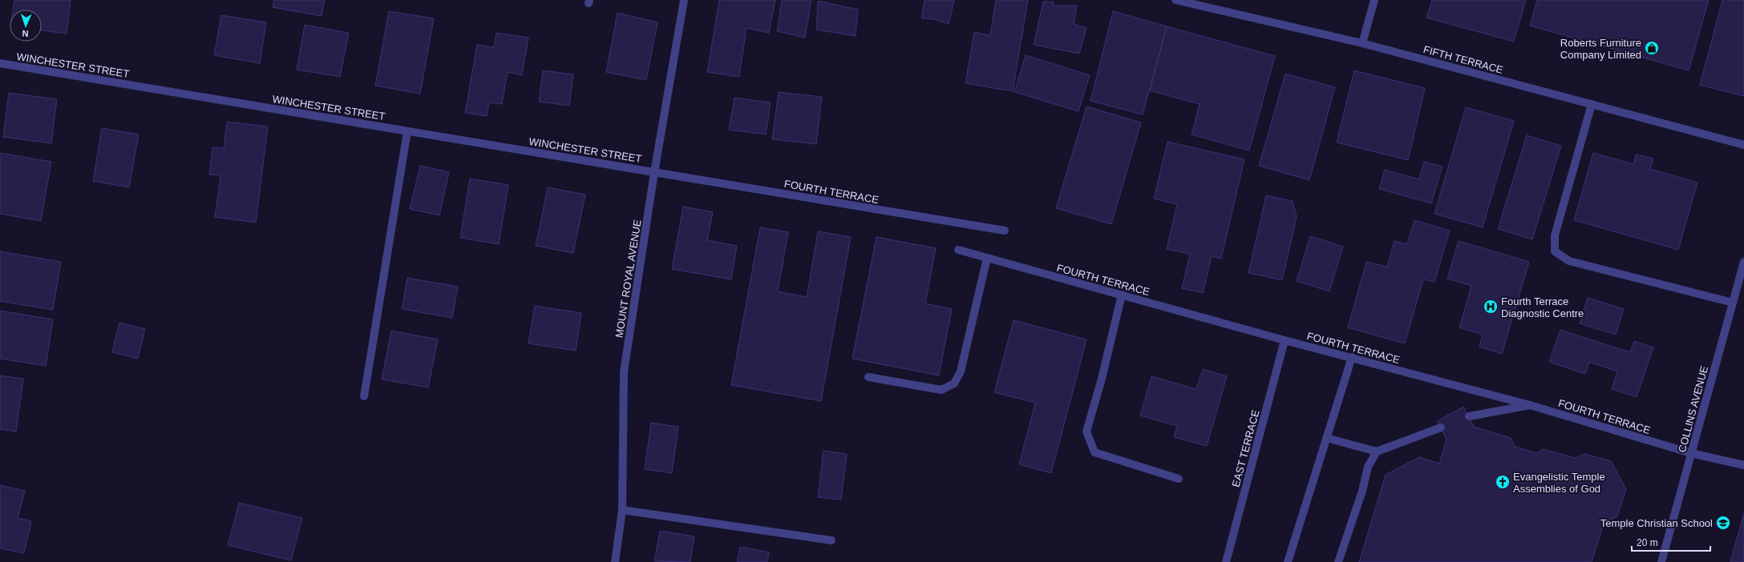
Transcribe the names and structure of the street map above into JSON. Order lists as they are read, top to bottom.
{
  "streets": {
    "street": [
      "FIFTH TERRACE",
      "WINCHESTER STREET",
      "FOURTH TERRACE",
      "MOUNT ROYAL AVENUE",
      "COLLINS AVENUE",
      "EAST TERRACE"
    ]
  },
  "crossings": [
    ["WINCHESTER STREET", "FOURTH TERRACE"],
    ["WINCHESTER STREET", "MOUNT ROYAL AVENUE"],
    ["FOURTH TERRACE", "MOUNT ROYAL AVENUE"],
    ["FOURTH TERRACE", "COLLINS AVENUE"],
    ["FOURTH TERRACE", "EAST TERRACE"]
  ],
  "places": {
    "shop": ["Roberts Furniture Company Limited"],
    "hospital": ["Fourth Terrace Diagnostic Centre"],
    "church": ["Evangelistic Temple Assemblies of God"],
    "school or university": ["Temple Christian School"]
  },
  "scale_bar": "20 m",
  "north": "bottom"
}
